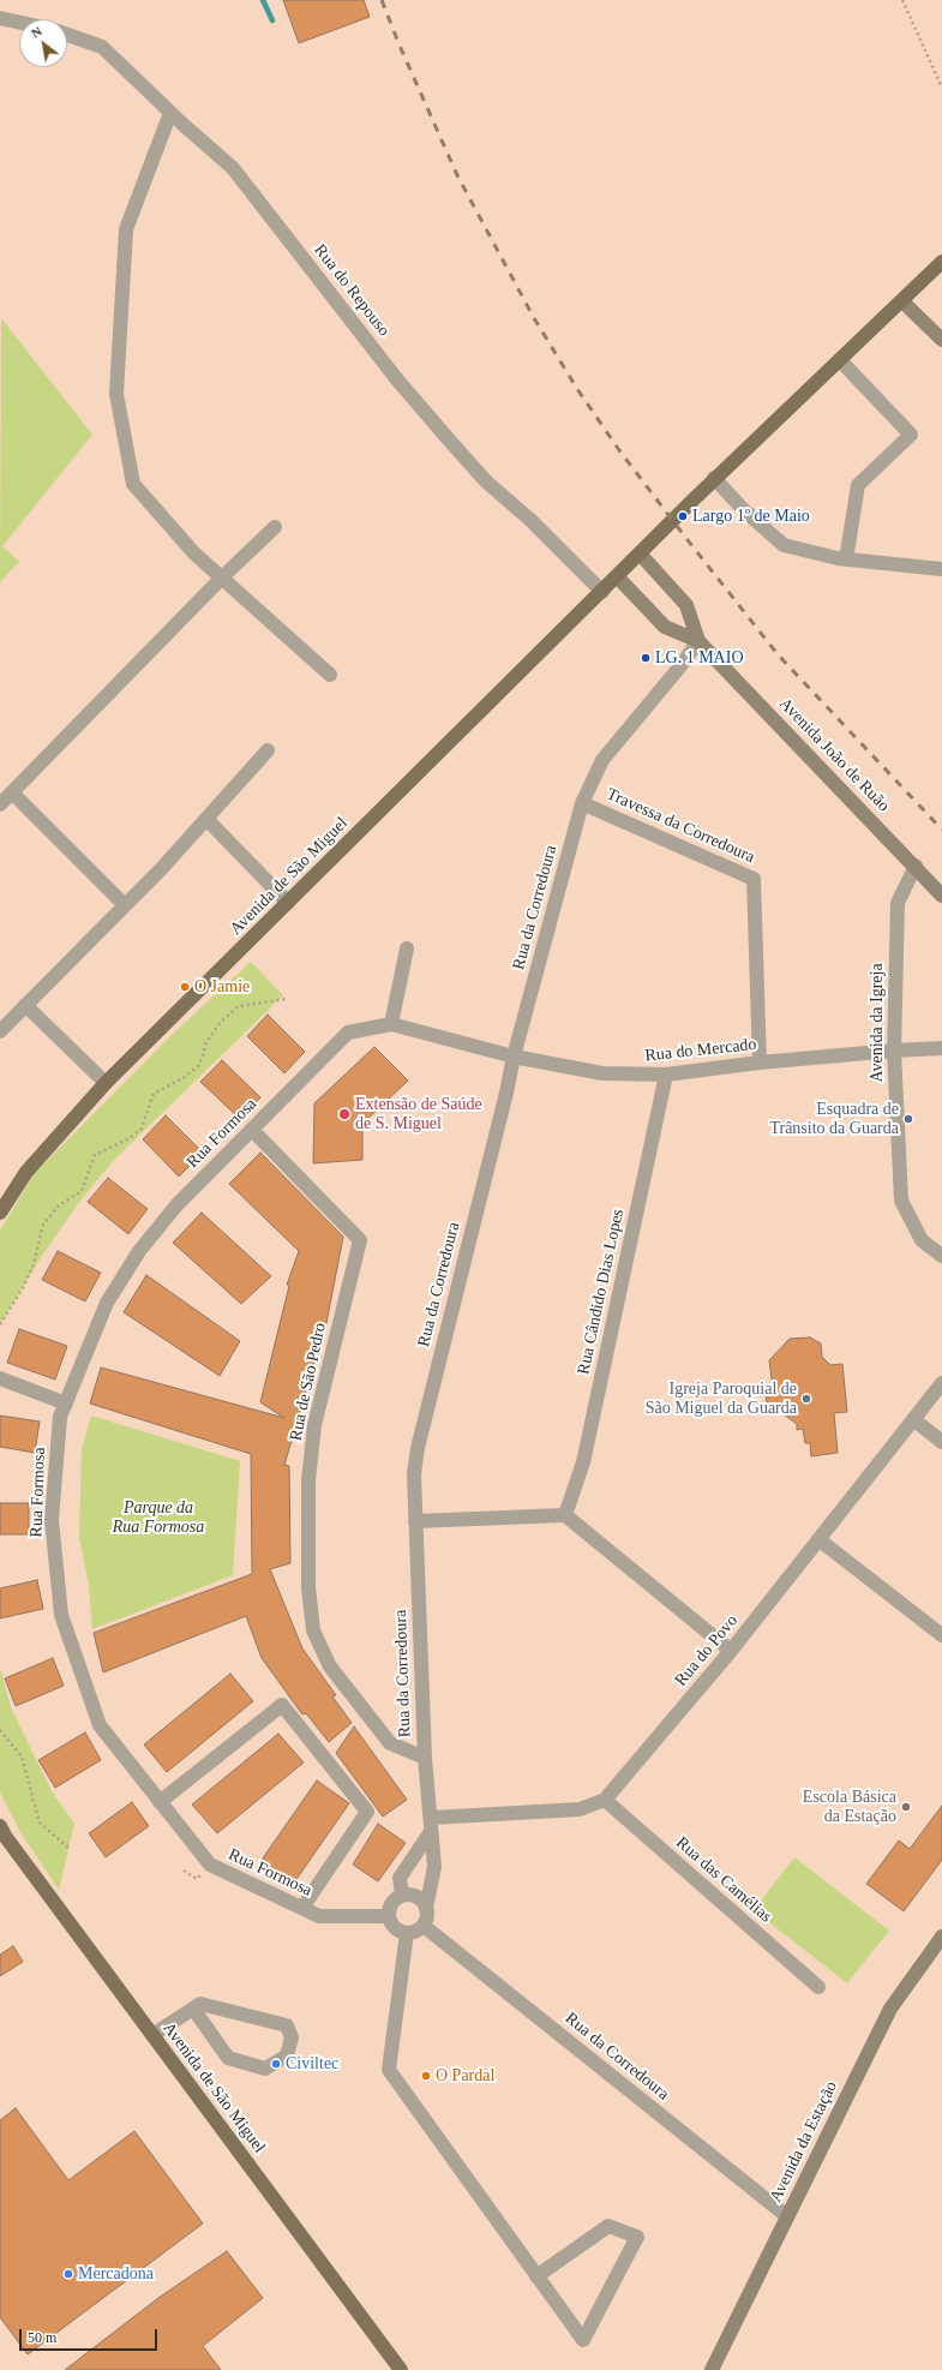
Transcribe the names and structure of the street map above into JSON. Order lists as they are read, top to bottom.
{
  "streets": {
    "main road": ["Avenida João de Ruão", "Avenida de São Miguel", "Avenida da Estação"],
    "street": [
      "Rua do Repouso",
      "Travessa da Corredoura",
      "Rua da Corredoura",
      "Avenida da Igreja",
      "Rua do Mercado",
      "Rua Formosa",
      "Rua Cândido Dias Lopes",
      "Rua de São Pedro",
      "Rua do Povo",
      "Rua das Camélias"
    ]
  },
  "crossings": [
    ["Rua do Repouso", "Avenida de São Miguel"],
    ["Avenida João de Ruão", "Rua da Corredoura"],
    ["Avenida João de Ruão", "Avenida da Igreja"],
    ["Travessa da Corredoura", "Rua da Corredoura"],
    ["Travessa da Corredoura", "Rua do Mercado"],
    ["Rua da Corredoura", "Rua do Mercado"],
    ["Rua da Corredoura", "Rua Formosa"],
    ["Rua da Corredoura", "Rua de São Pedro"],
    ["Rua da Corredoura", "Rua do Povo"],
    ["Rua da Corredoura", "Avenida da Estação"],
    ["Avenida da Igreja", "Rua do Mercado"],
    ["Rua do Mercado", "Rua Formosa"],
    ["Rua do Mercado", "Rua Cândido Dias Lopes"],
    ["Rua Formosa", "Rua de São Pedro"],
    ["Rua do Povo", "Rua das Camélias"]
  ],
  "parks": ["Parque da Rua Formosa"],
  "places": [
    "Largo 1º de Maio",
    "LG. 1 MAIO",
    "O Jamie",
    "Extensão de Saúde de S. Miguel",
    "Esquadra de Trânsito da Guarda",
    "Igreja Paroquial de São Miguel da Guarda",
    "Escola Básica da Estação",
    "Civiltec",
    "O Pardal",
    "Mercadona"
  ],
  "scale_bar": "50 m",
  "north": "top left"
}
